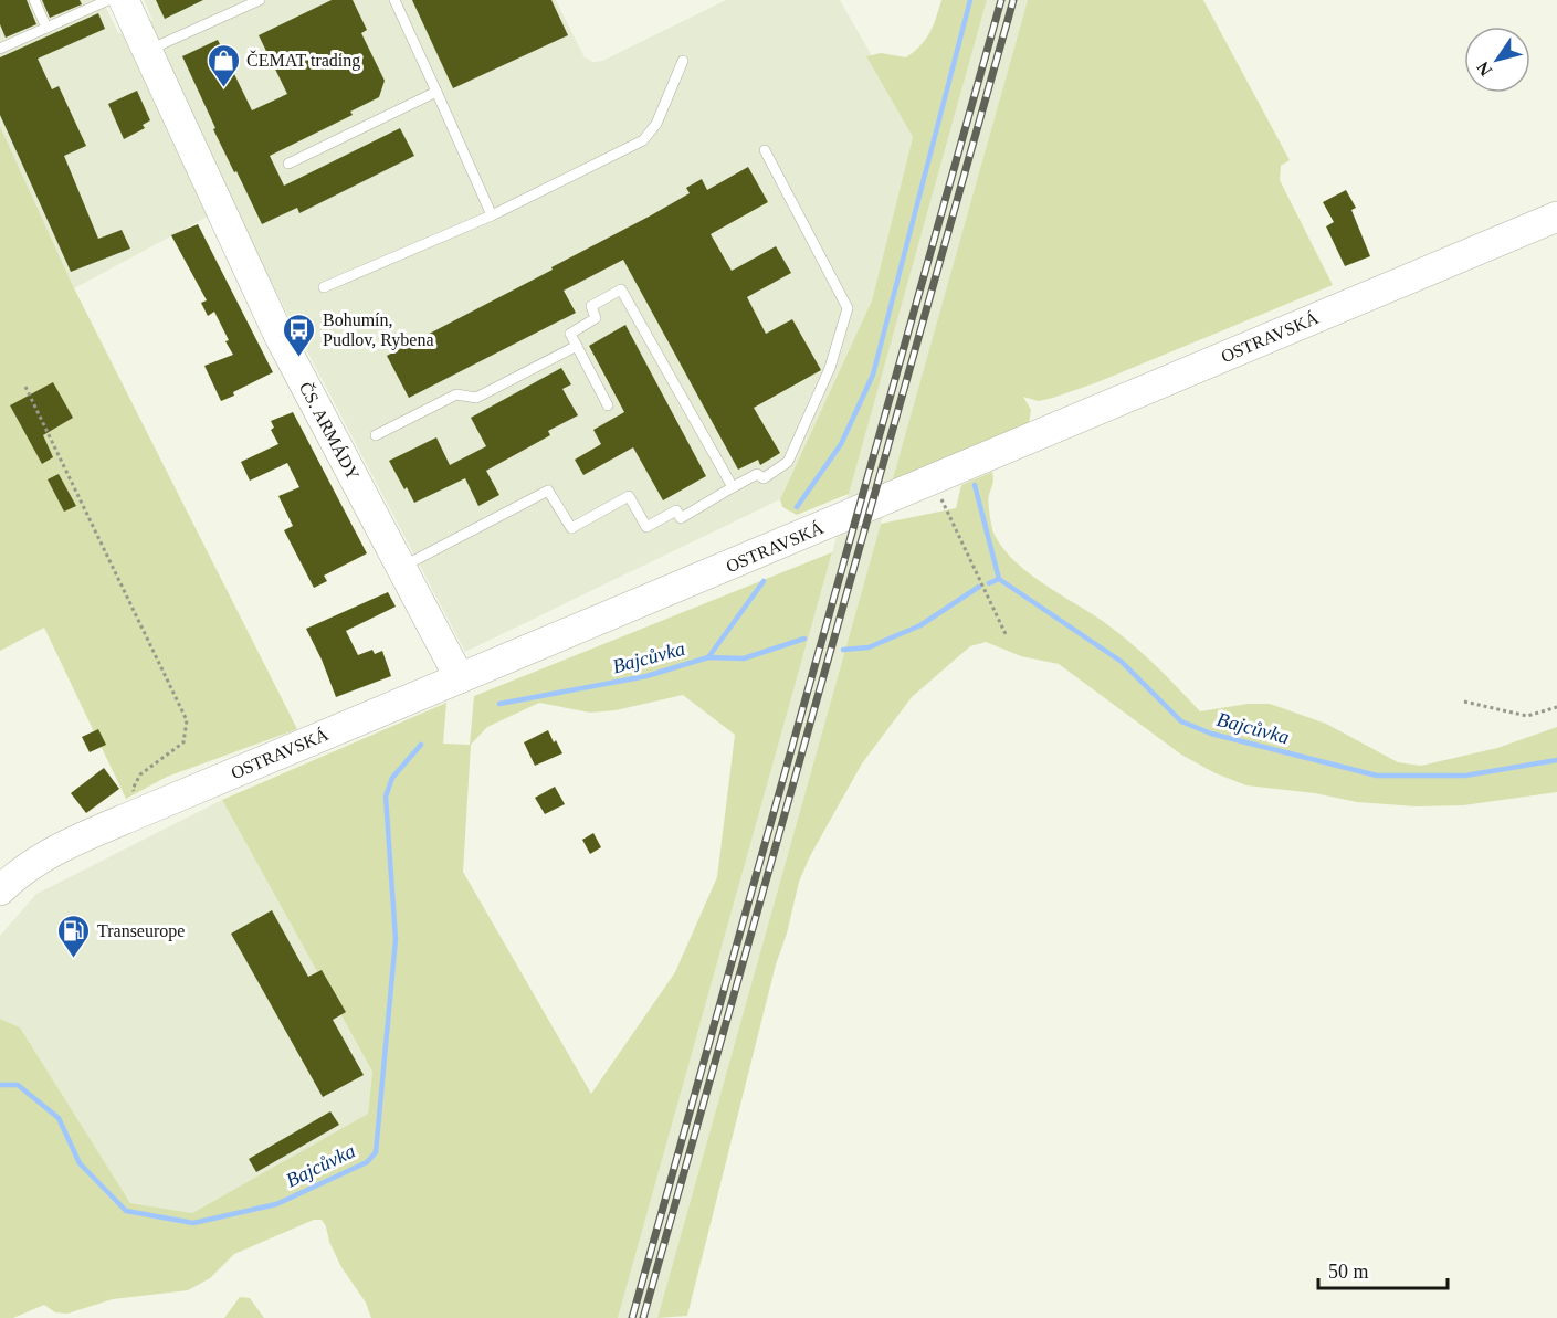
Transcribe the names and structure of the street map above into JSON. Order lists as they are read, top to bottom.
{
  "streets": {
    "main road": ["OSTRAVSKÁ", "ČS. ARMÁDY"]
  },
  "crossings": [
    ["OSTRAVSKÁ", "ČS. ARMÁDY"]
  ],
  "water": ["Bajcůvka"],
  "places": {
    "shop": ["ČEMAT trading"],
    "bus stop": ["Bohumín, Pudlov, Rybena"],
    "fuel station": ["Transeurope"]
  },
  "scale_bar": "50 m",
  "north": "bottom left"
}
